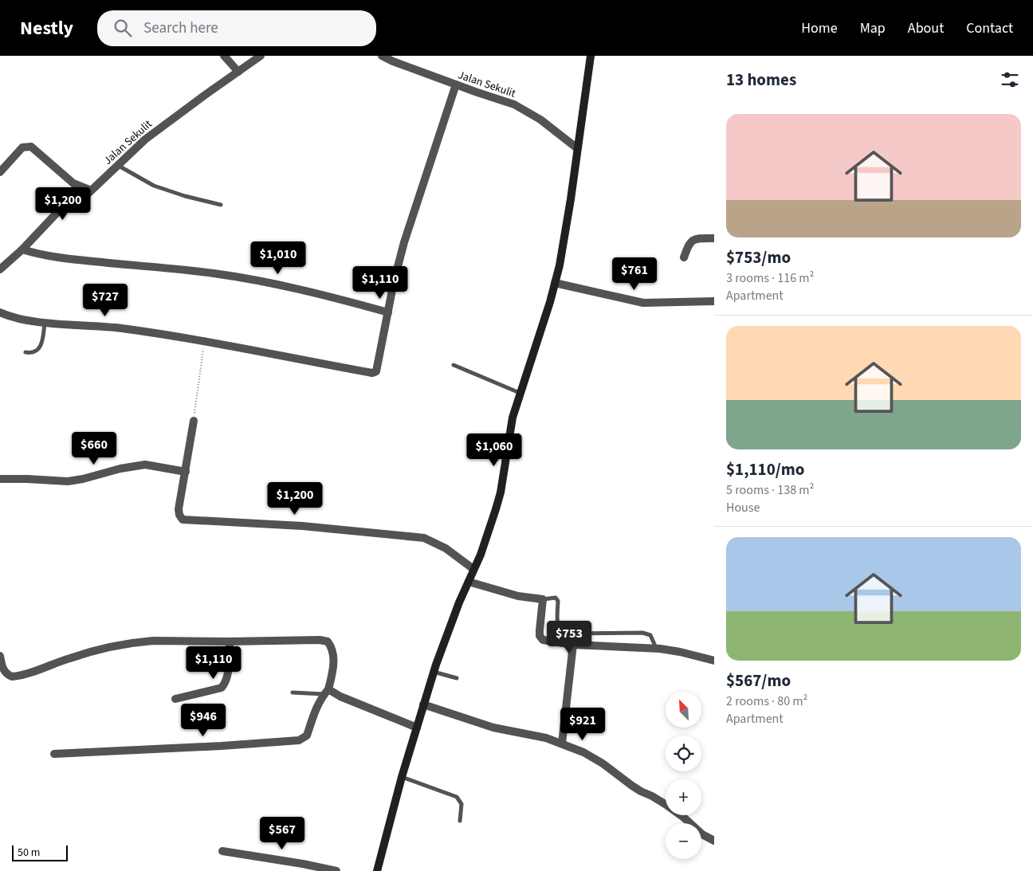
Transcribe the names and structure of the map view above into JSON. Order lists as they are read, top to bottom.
{
  "streets": {
    "street": ["Jalan Sekulit"]
  },
  "scale_bar": "50 m",
  "north": "top left",
  "page": {
    "header": "Nestly",
    "search": "Search here",
    "nav": [
      "Home",
      "Map",
      "About",
      "Contact"
    ],
    "heading": "13 homes",
    "list": [
      {
        "name": "$753/mo",
        "note": "3 rooms · 116 m² · Apartment"
      },
      {
        "name": "$1,110/mo",
        "note": "5 rooms · 138 m² · House"
      },
      {
        "name": "$567/mo",
        "note": "2 rooms · 80 m² · Apartment"
      }
    ],
    "price": [
      "$1,200",
      "$1,010",
      "$761",
      "$1,110",
      "$727",
      "$660",
      "$1,060",
      "$1,200",
      "$753",
      "$1,110",
      "$946",
      "$921",
      "$567"
    ],
    "map_buttons": ["+", "−"],
    "scale": "50 m"
  }
}
